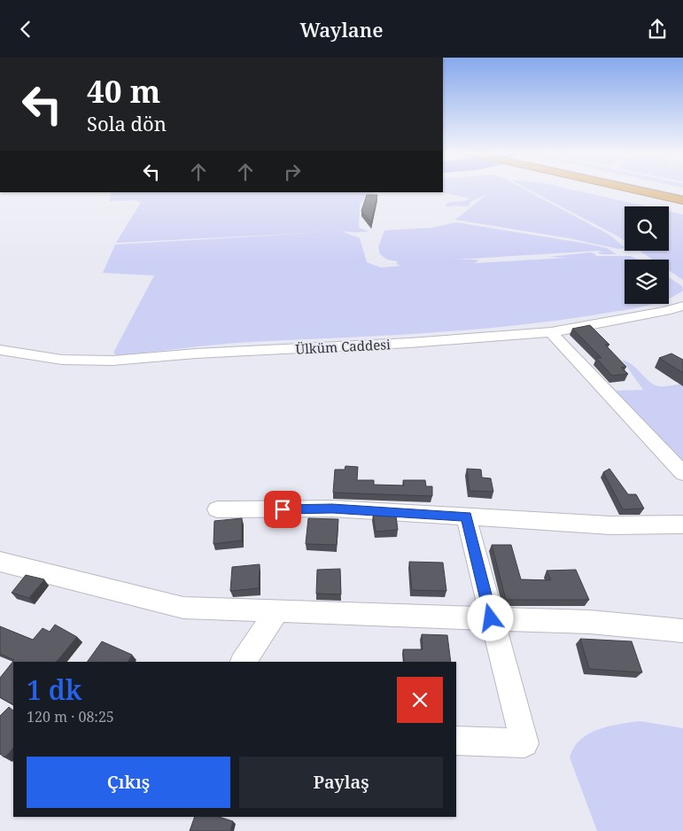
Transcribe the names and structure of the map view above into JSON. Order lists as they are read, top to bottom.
{
  "streets": {
    "street": ["Ülküm Caddesi"]
  },
  "page": {
    "header": "Waylane",
    "turn": ["40 m", "Sola dön"],
    "heading": ["1 dk", "120 m · 08:25"],
    "buttons": ["Çıkış", "Paylaş"]
  }
}
